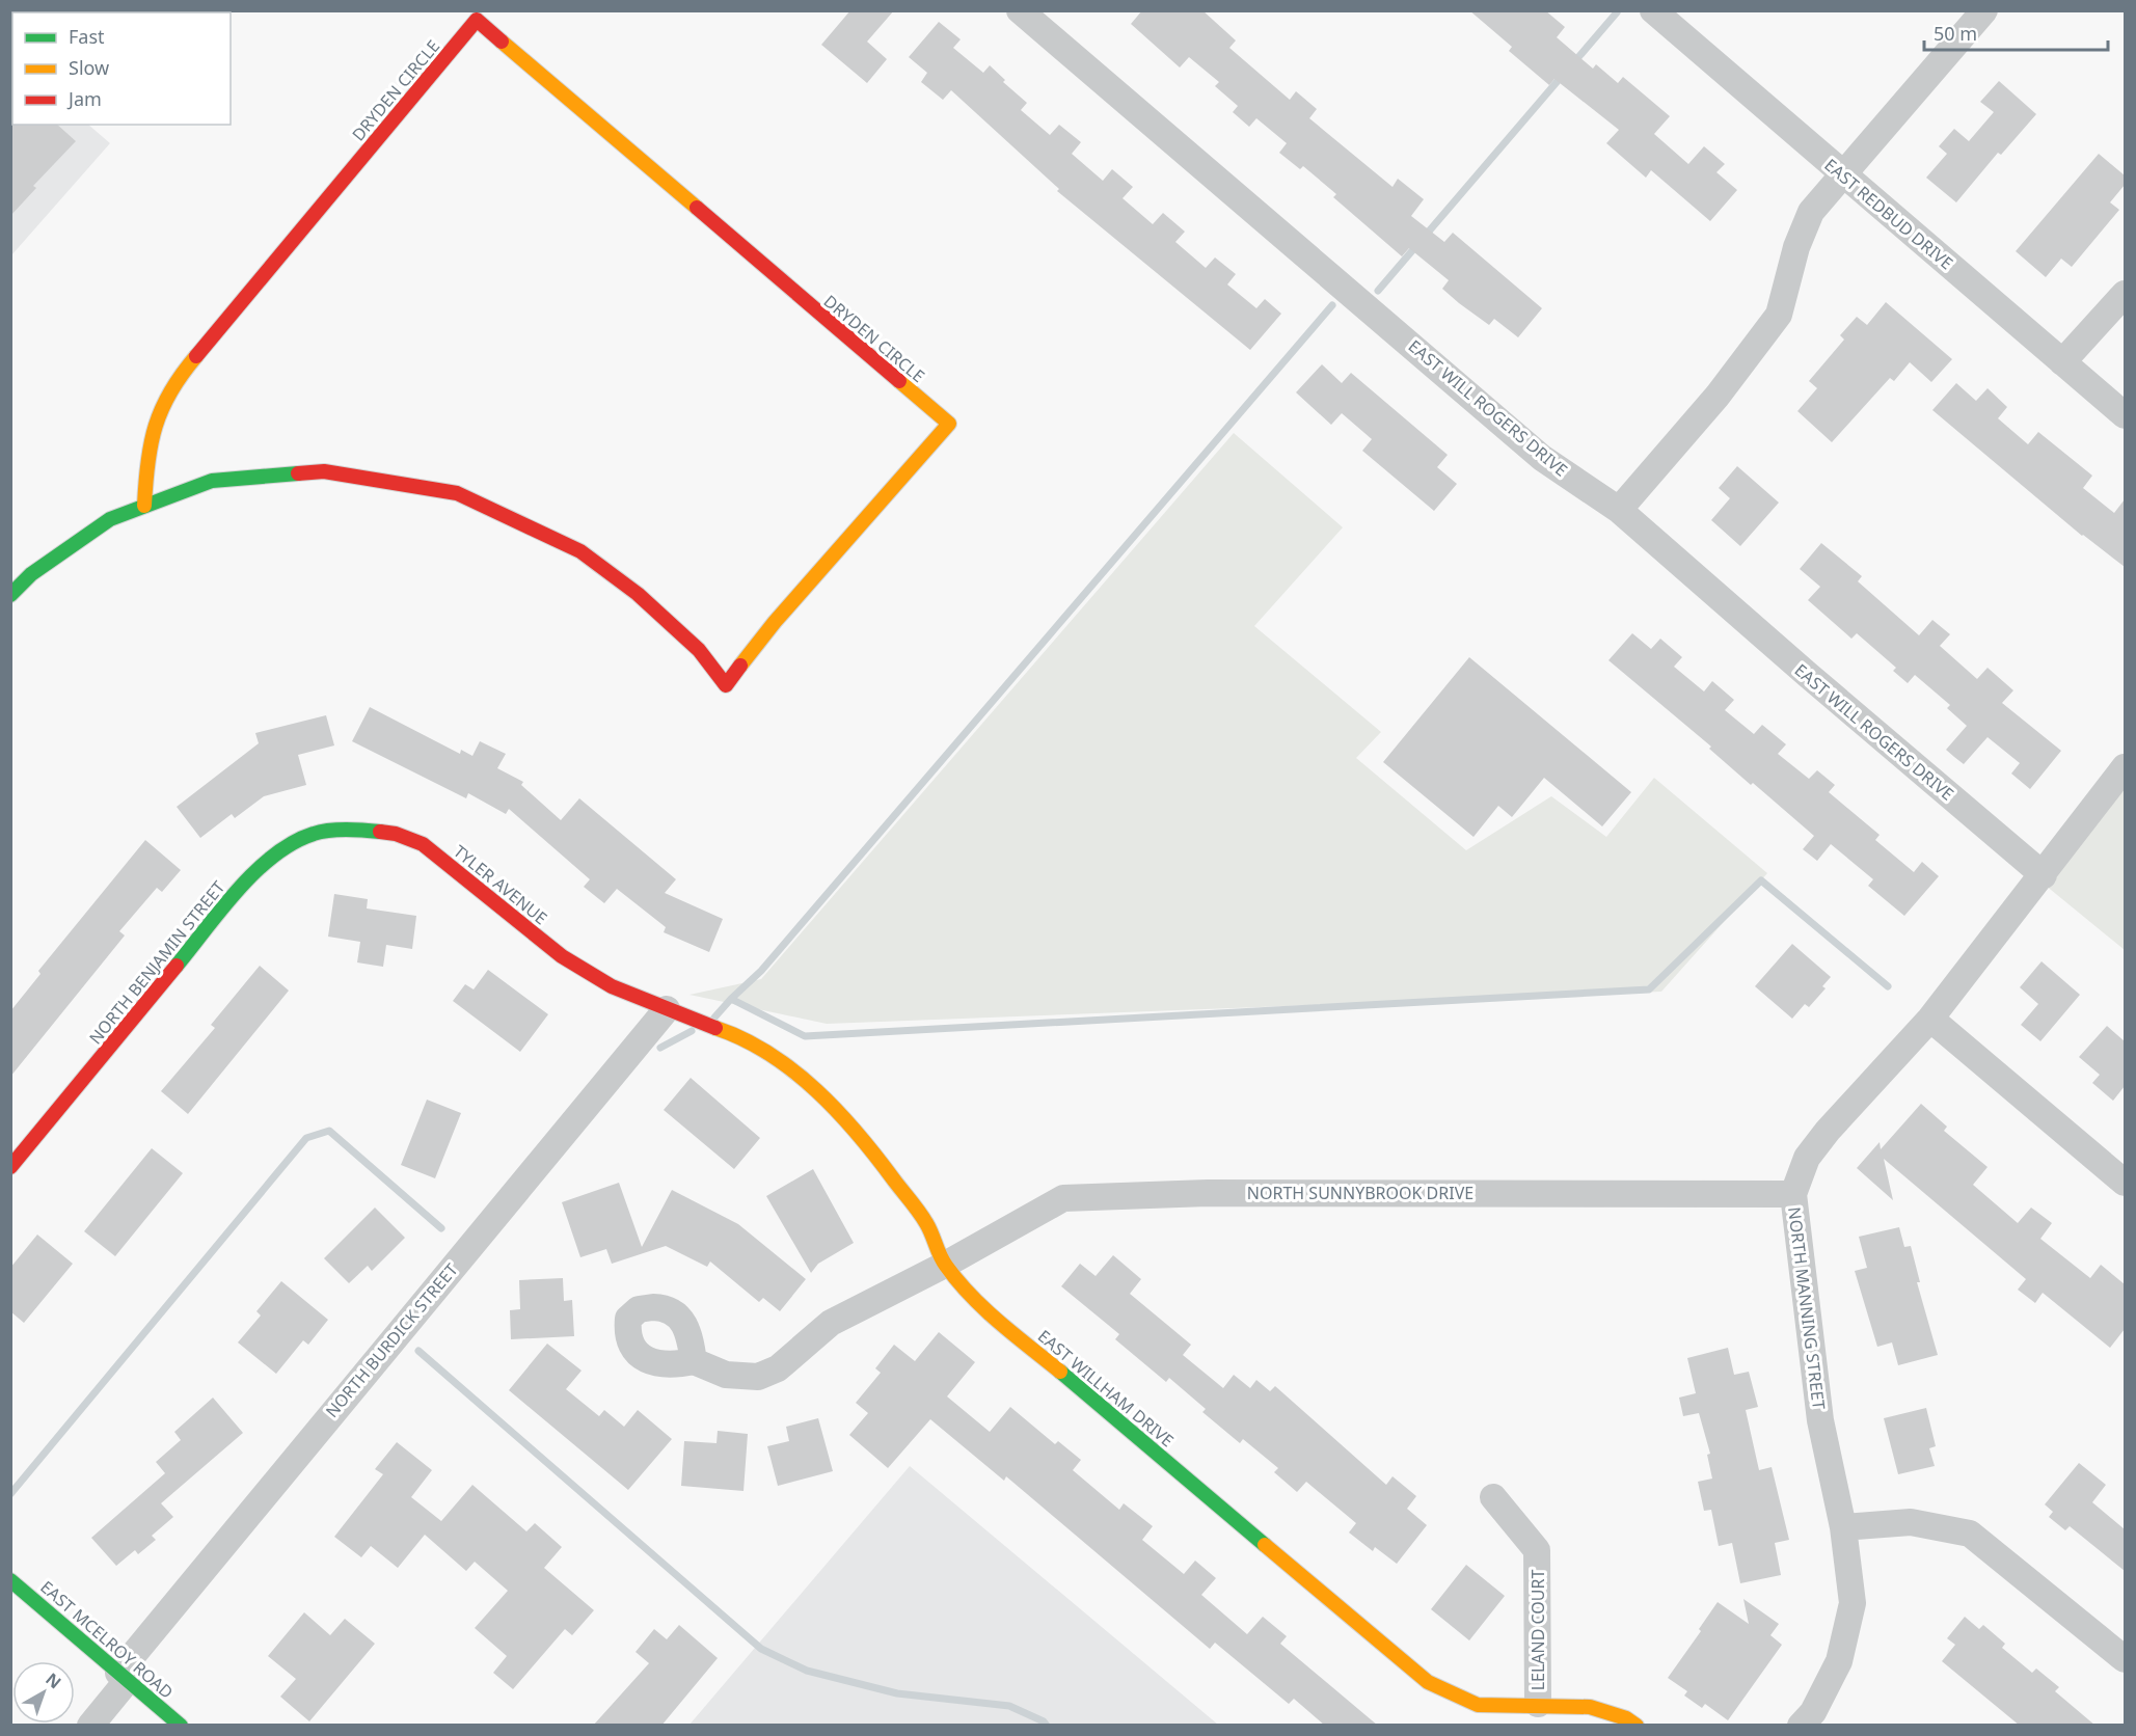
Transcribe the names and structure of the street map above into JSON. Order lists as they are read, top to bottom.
{
  "streets": {
    "street": [
      "DRYDEN CIRCLE",
      "EAST REDBUD DRIVE",
      "EAST WILL ROGERS DRIVE",
      "TYLER AVENUE",
      "NORTH BENJAMIN STREET",
      "NORTH SUNNYBROOK DRIVE",
      "NORTH MANNING STREET",
      "NORTH BURDICK STREET",
      "EAST WILLHAM DRIVE",
      "LELAND COURT",
      "EAST MCELROY ROAD"
    ]
  },
  "crossings": [
    ["EAST WILL ROGERS DRIVE", "NORTH MANNING STREET"],
    ["TYLER AVENUE", "NORTH BENJAMIN STREET"],
    ["TYLER AVENUE", "EAST WILLHAM DRIVE"],
    ["NORTH SUNNYBROOK DRIVE", "NORTH MANNING STREET"],
    ["NORTH SUNNYBROOK DRIVE", "EAST WILLHAM DRIVE"],
    ["NORTH BURDICK STREET", "EAST WILLHAM DRIVE"],
    ["NORTH BURDICK STREET", "EAST MCELROY ROAD"],
    ["EAST WILLHAM DRIVE", "LELAND COURT"]
  ],
  "legend": ["Fast", "Slow", "Jam"],
  "scale_bar": "50 m",
  "north": "top right"
}
